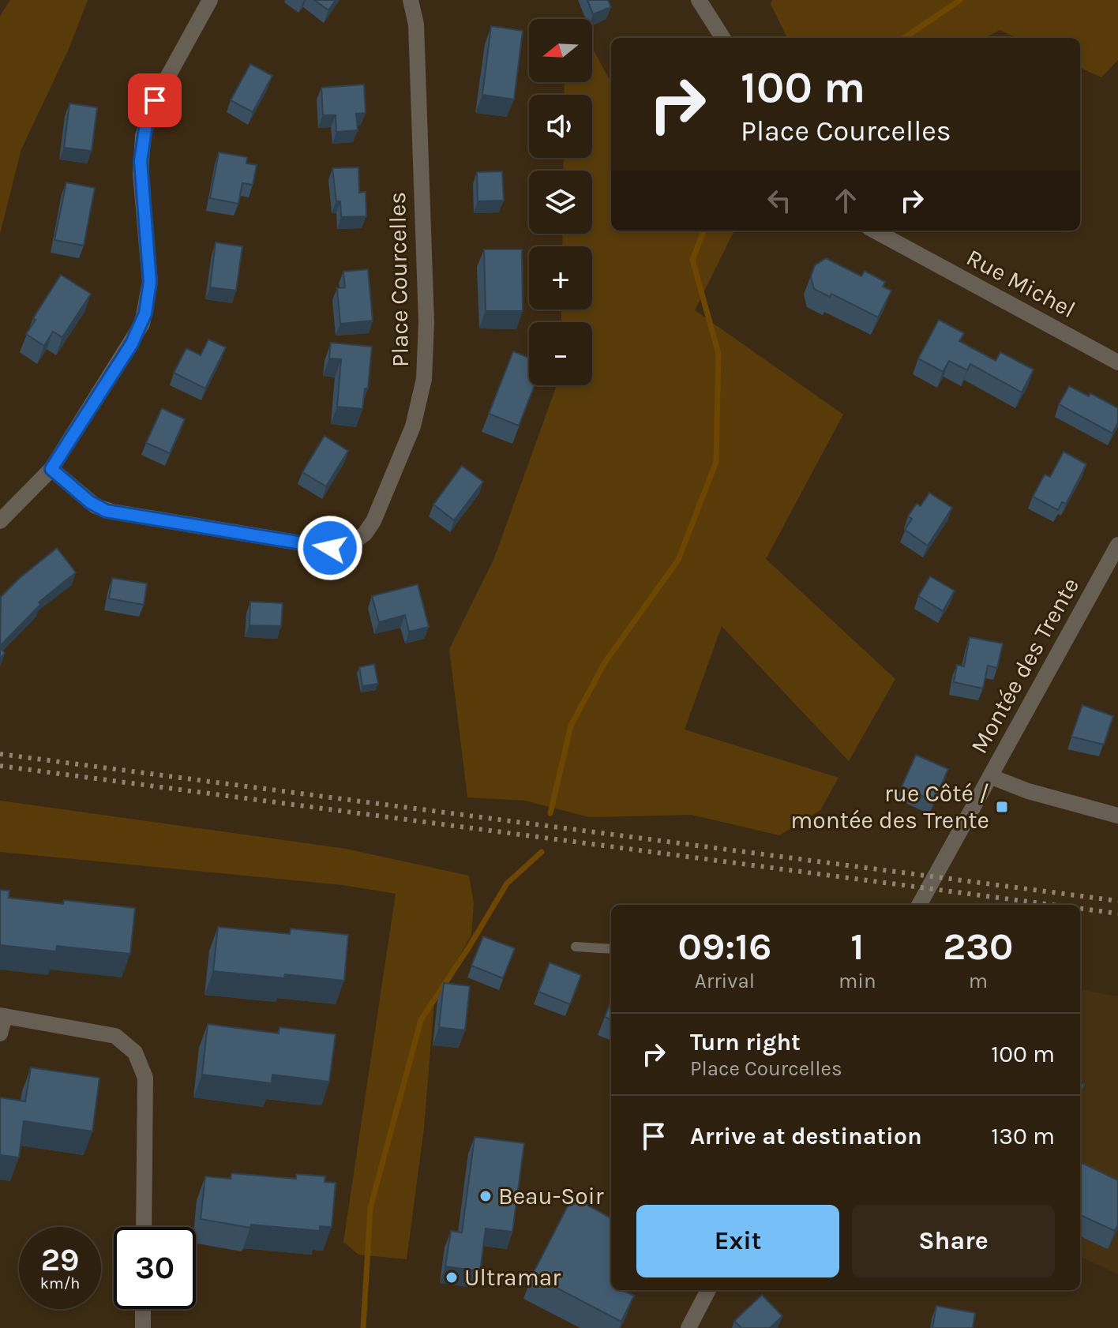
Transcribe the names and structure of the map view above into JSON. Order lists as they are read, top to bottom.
{
  "streets": {
    "street": ["Place Courcelles", "Rue Michel", "Montée des Trente"]
  },
  "places": {
    "transit": ["rue Côté / montée des Trente"],
    "other": ["Beau-Soir", "Ultramar"]
  },
  "north": "left",
  "page": {
    "map_buttons": ["+", "−"],
    "turn": ["100 m", "Place Courcelles"],
    "eta": [
      "09:16",
      "Arrival",
      "1",
      "min",
      "230",
      "m"
    ],
    "list": [
      {
        "name": "Turn right",
        "note": "Place Courcelles",
        "value": "100 m"
      },
      {
        "name": "Arrive at destination",
        "value": "130 m"
      }
    ],
    "buttons": ["Exit", "Share"],
    "speed": "29 km/h",
    "limit": "30"
  }
}
